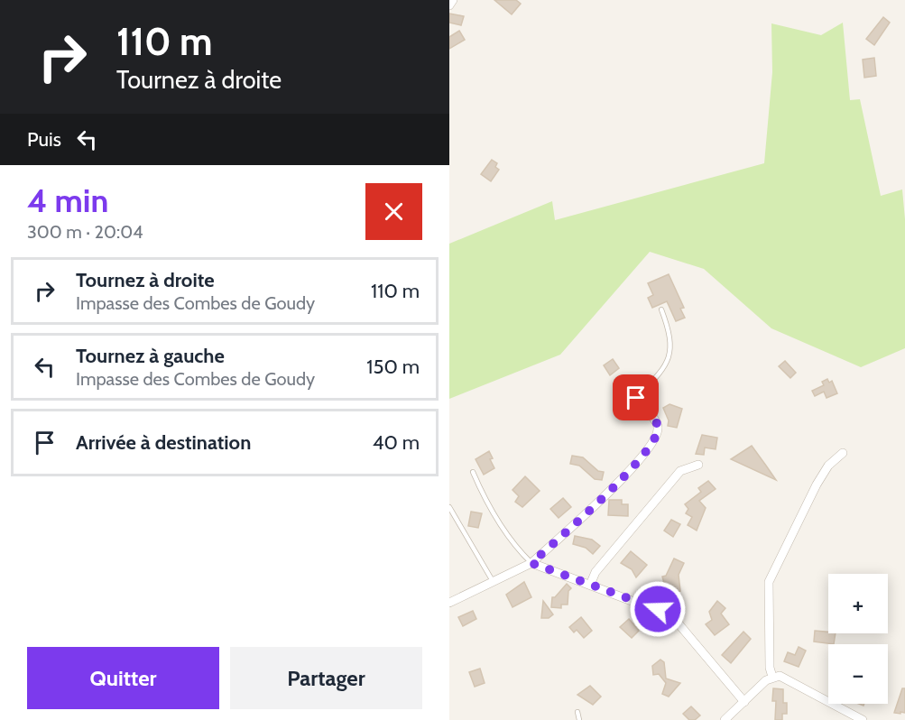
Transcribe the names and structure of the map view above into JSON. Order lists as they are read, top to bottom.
{
  "page": {
    "turn": ["110 m", "Tournez à droite"],
    "then": "Puis",
    "heading": ["4 min", "300 m · 20:04"],
    "list": [
      {
        "name": "Tournez à droite",
        "note": "Impasse des Combes de Goudy",
        "value": "110 m"
      },
      {
        "name": "Tournez à gauche",
        "note": "Impasse des Combes de Goudy",
        "value": "150 m"
      },
      {
        "name": "Arrivée à destination",
        "value": "40 m"
      }
    ],
    "map_buttons": ["+", "−"],
    "buttons": ["Quitter", "Partager"]
  }
}
